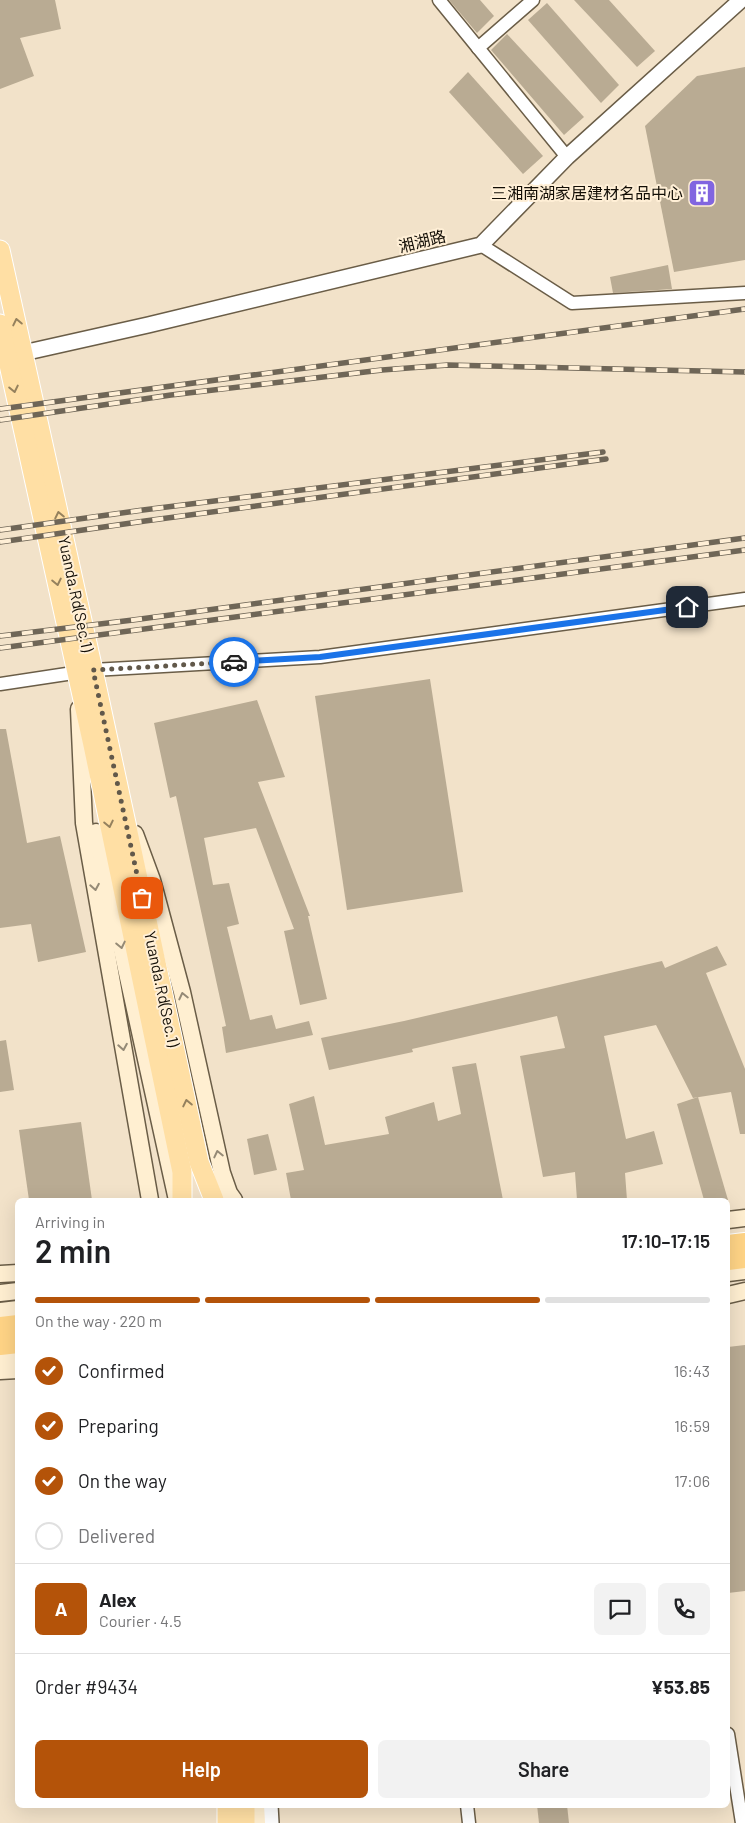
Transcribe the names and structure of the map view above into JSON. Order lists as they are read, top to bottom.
{
  "streets": {
    "main road": ["Yuanda.Rd(Sec.1)"],
    "street": ["湘湖路"]
  },
  "crossings": [
    ["湘湖路", "Yuanda.Rd(Sec.1)"]
  ],
  "places": {
    "building": ["三湘南湖家居建材名品中心"]
  },
  "page": {
    "heading": ["2 min", "Arriving in", "17:10–17:15"],
    "panel": [
      "Alex",
      "Courier · 4.5",
      "Order #9434",
      "¥53.85"
    ],
    "bar": "On the way · 220 m",
    "list": [
      ["Confirmed", "16:43"],
      ["Preparing", "16:59"],
      ["On the way", "17:06"],
      "Delivered"
    ],
    "round": "A",
    "buttons": ["Help", "Share"]
  }
}
